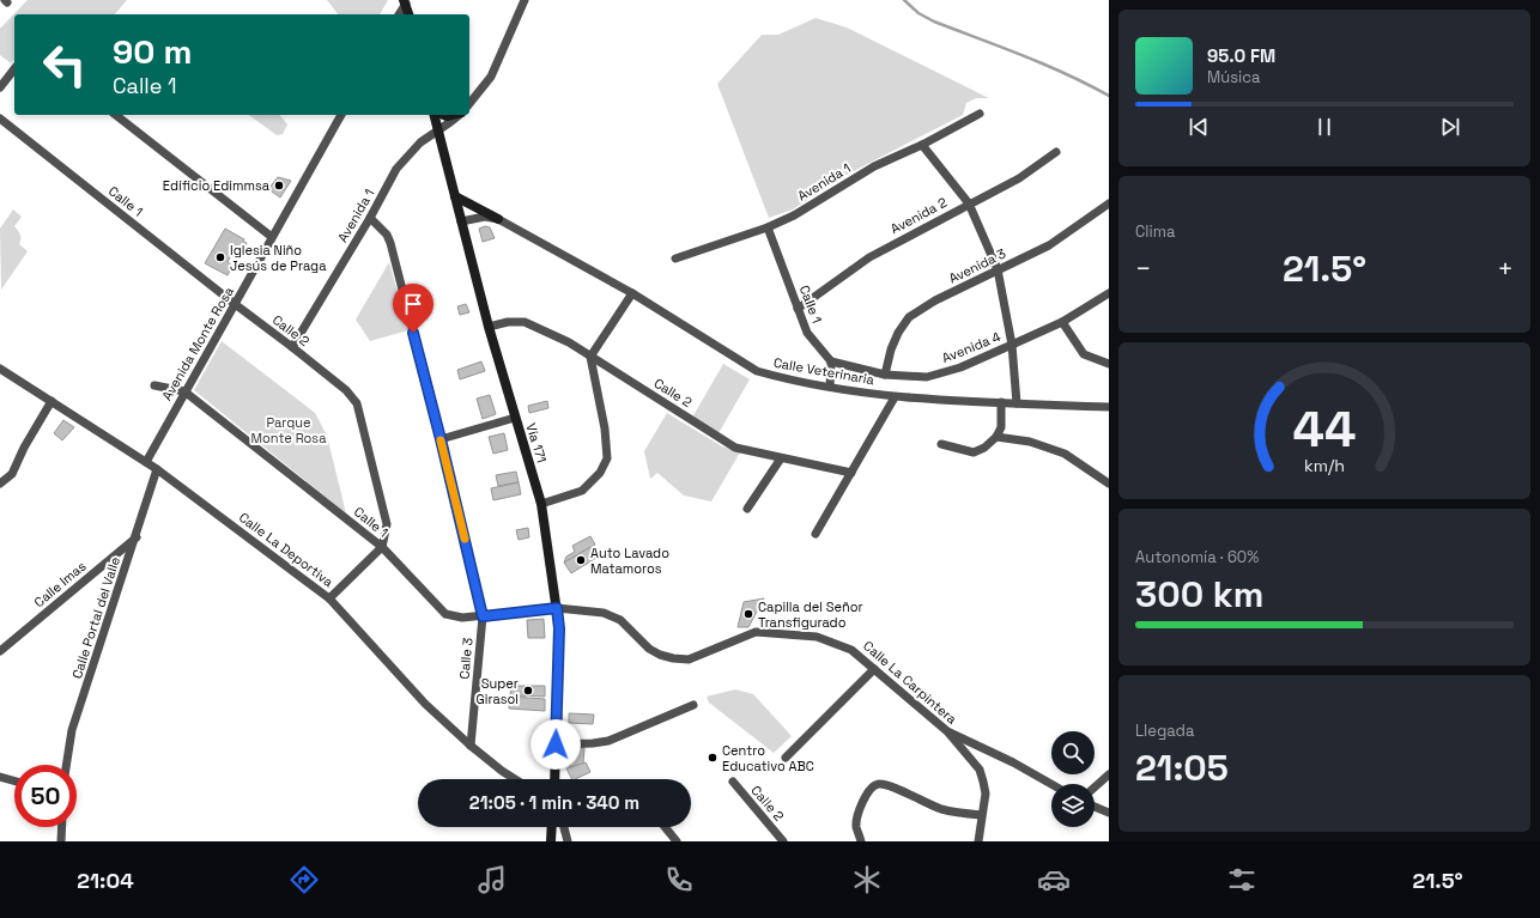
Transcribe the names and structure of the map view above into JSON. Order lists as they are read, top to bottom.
{
  "streets": {
    "main road": ["Vía 171"],
    "street": [
      "Avenida 1",
      "Calle 1",
      "Avenida 2",
      "Avenida 3",
      "Calle 2",
      "Avenida Monte Rosa",
      "Avenida 4",
      "Calle Veterinaria",
      "Calle La Deportiva",
      "Calle Imas",
      "Calle Portal del Valle",
      "Calle 3",
      "Calle La Carpintera"
    ]
  },
  "crossings": [
    ["Avenida 1", "Calle 1"],
    ["Avenida 1", "Calle 2"],
    ["Avenida 1", "Vía 171"],
    ["Avenida 1", "Calle 3"],
    ["Calle 1", "Avenida 2"],
    ["Calle 1", "Calle 2"],
    ["Calle 1", "Avenida Monte Rosa"],
    ["Calle 1", "Avenida 4"],
    ["Calle 1", "Vía 171"],
    ["Calle 1", "Calle 3"],
    ["Calle 1", "Calle La Carpintera"],
    ["Avenida 3", "Avenida 4"],
    ["Calle 2", "Avenida Monte Rosa"],
    ["Calle 2", "Vía 171"],
    ["Avenida Monte Rosa", "Calle La Deportiva"],
    ["Calle Veterinaria", "Vía 171"],
    ["Vía 171", "Calle La Carpintera"],
    ["Calle La Deportiva", "Calle Portal del Valle"],
    ["Calle La Deportiva", "Calle 3"],
    ["Calle Imas", "Calle Portal del Valle"]
  ],
  "parks": ["Parque Monte Rosa"],
  "places": [
    "Edificio Edimmsa",
    "Iglesia Niño Jesús de Praga",
    "Auto Lavado Matamoros",
    "Capilla del Señor Transfigurado",
    "Super Girasol",
    "Centro Educativo ABC"
  ],
  "page": {
    "turn": ["90 m", "Calle 1"],
    "song": ["95.0 FM", "Música"],
    "tile": [
      "Clima",
      ["Autonomía · 60%", "300 km"],
      ["Llegada", "21:05"]
    ],
    "heat": ["−", "21.5°", "+"],
    "limit": "50",
    "trip": "21:05 · 1 min · 340 m",
    "tabs": ["21:04", "21.5°"],
    "gauge": ["44", "km/h"]
  }
}
